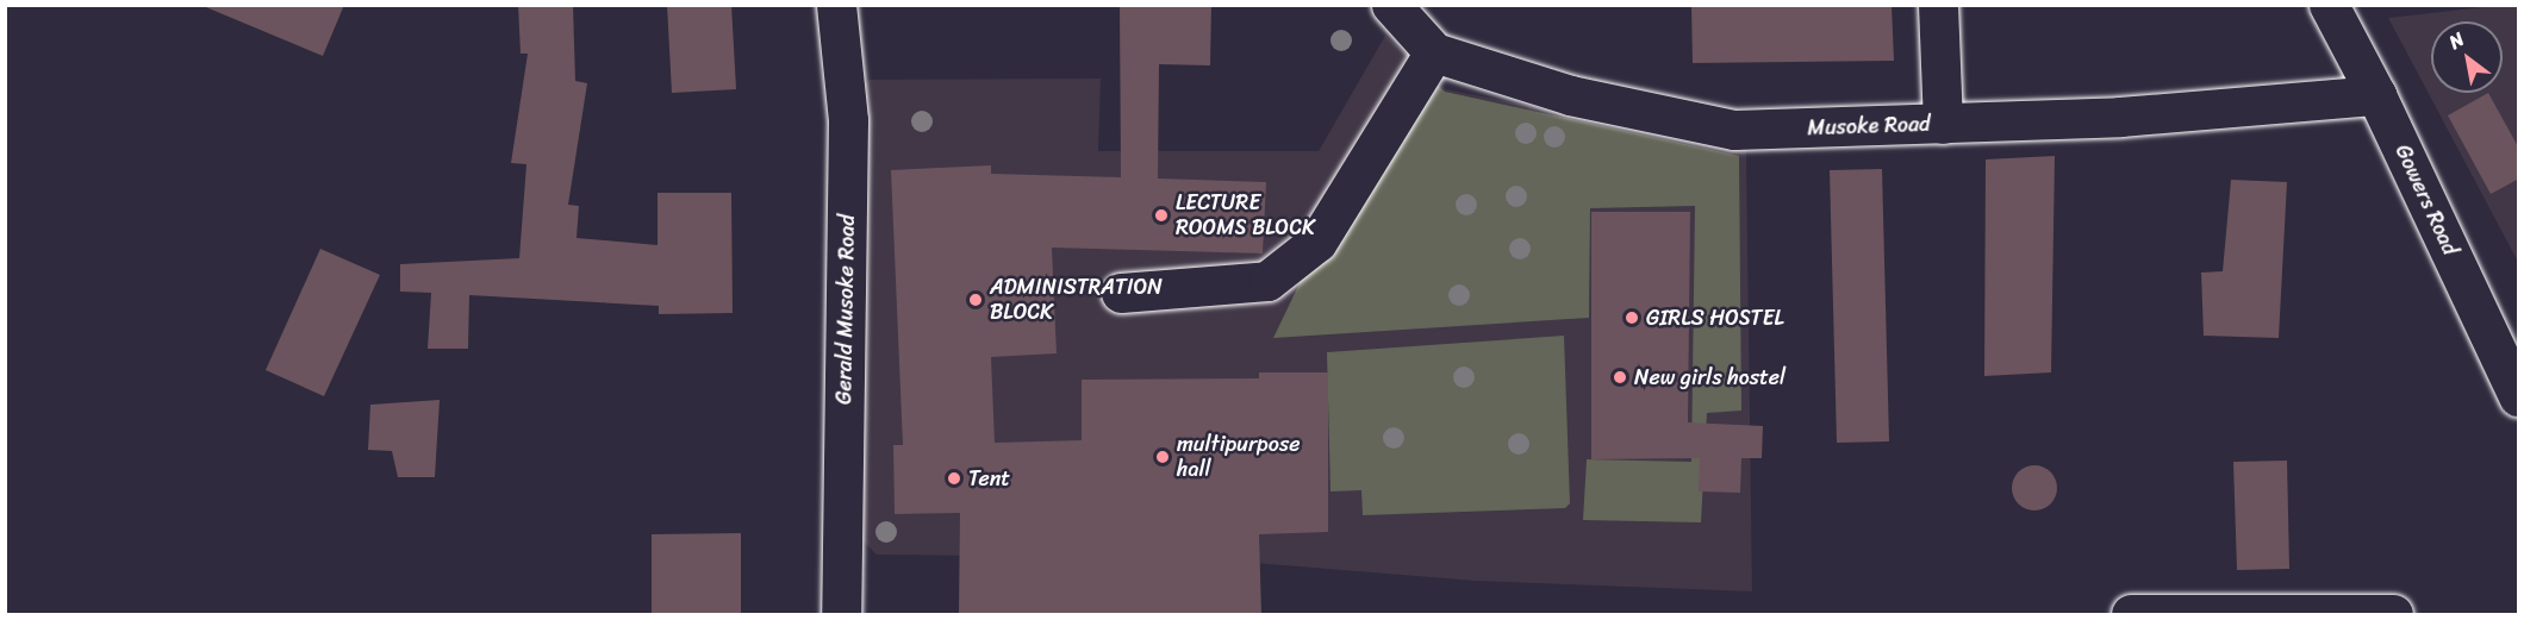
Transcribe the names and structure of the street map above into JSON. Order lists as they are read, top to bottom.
{
  "streets": {
    "street": ["Musoke Road", "Gowers Road", "Gerald Musoke Road"]
  },
  "crossings": [
    ["Musoke Road", "Gowers Road"]
  ],
  "places": [
    "LECTURE ROOMS BLOCK",
    "ADMINISTRATION BLOCK",
    "GIRLS HOSTEL",
    "New girls hostel",
    "multipurpose hall",
    "Tent"
  ],
  "north": "top left"
}
